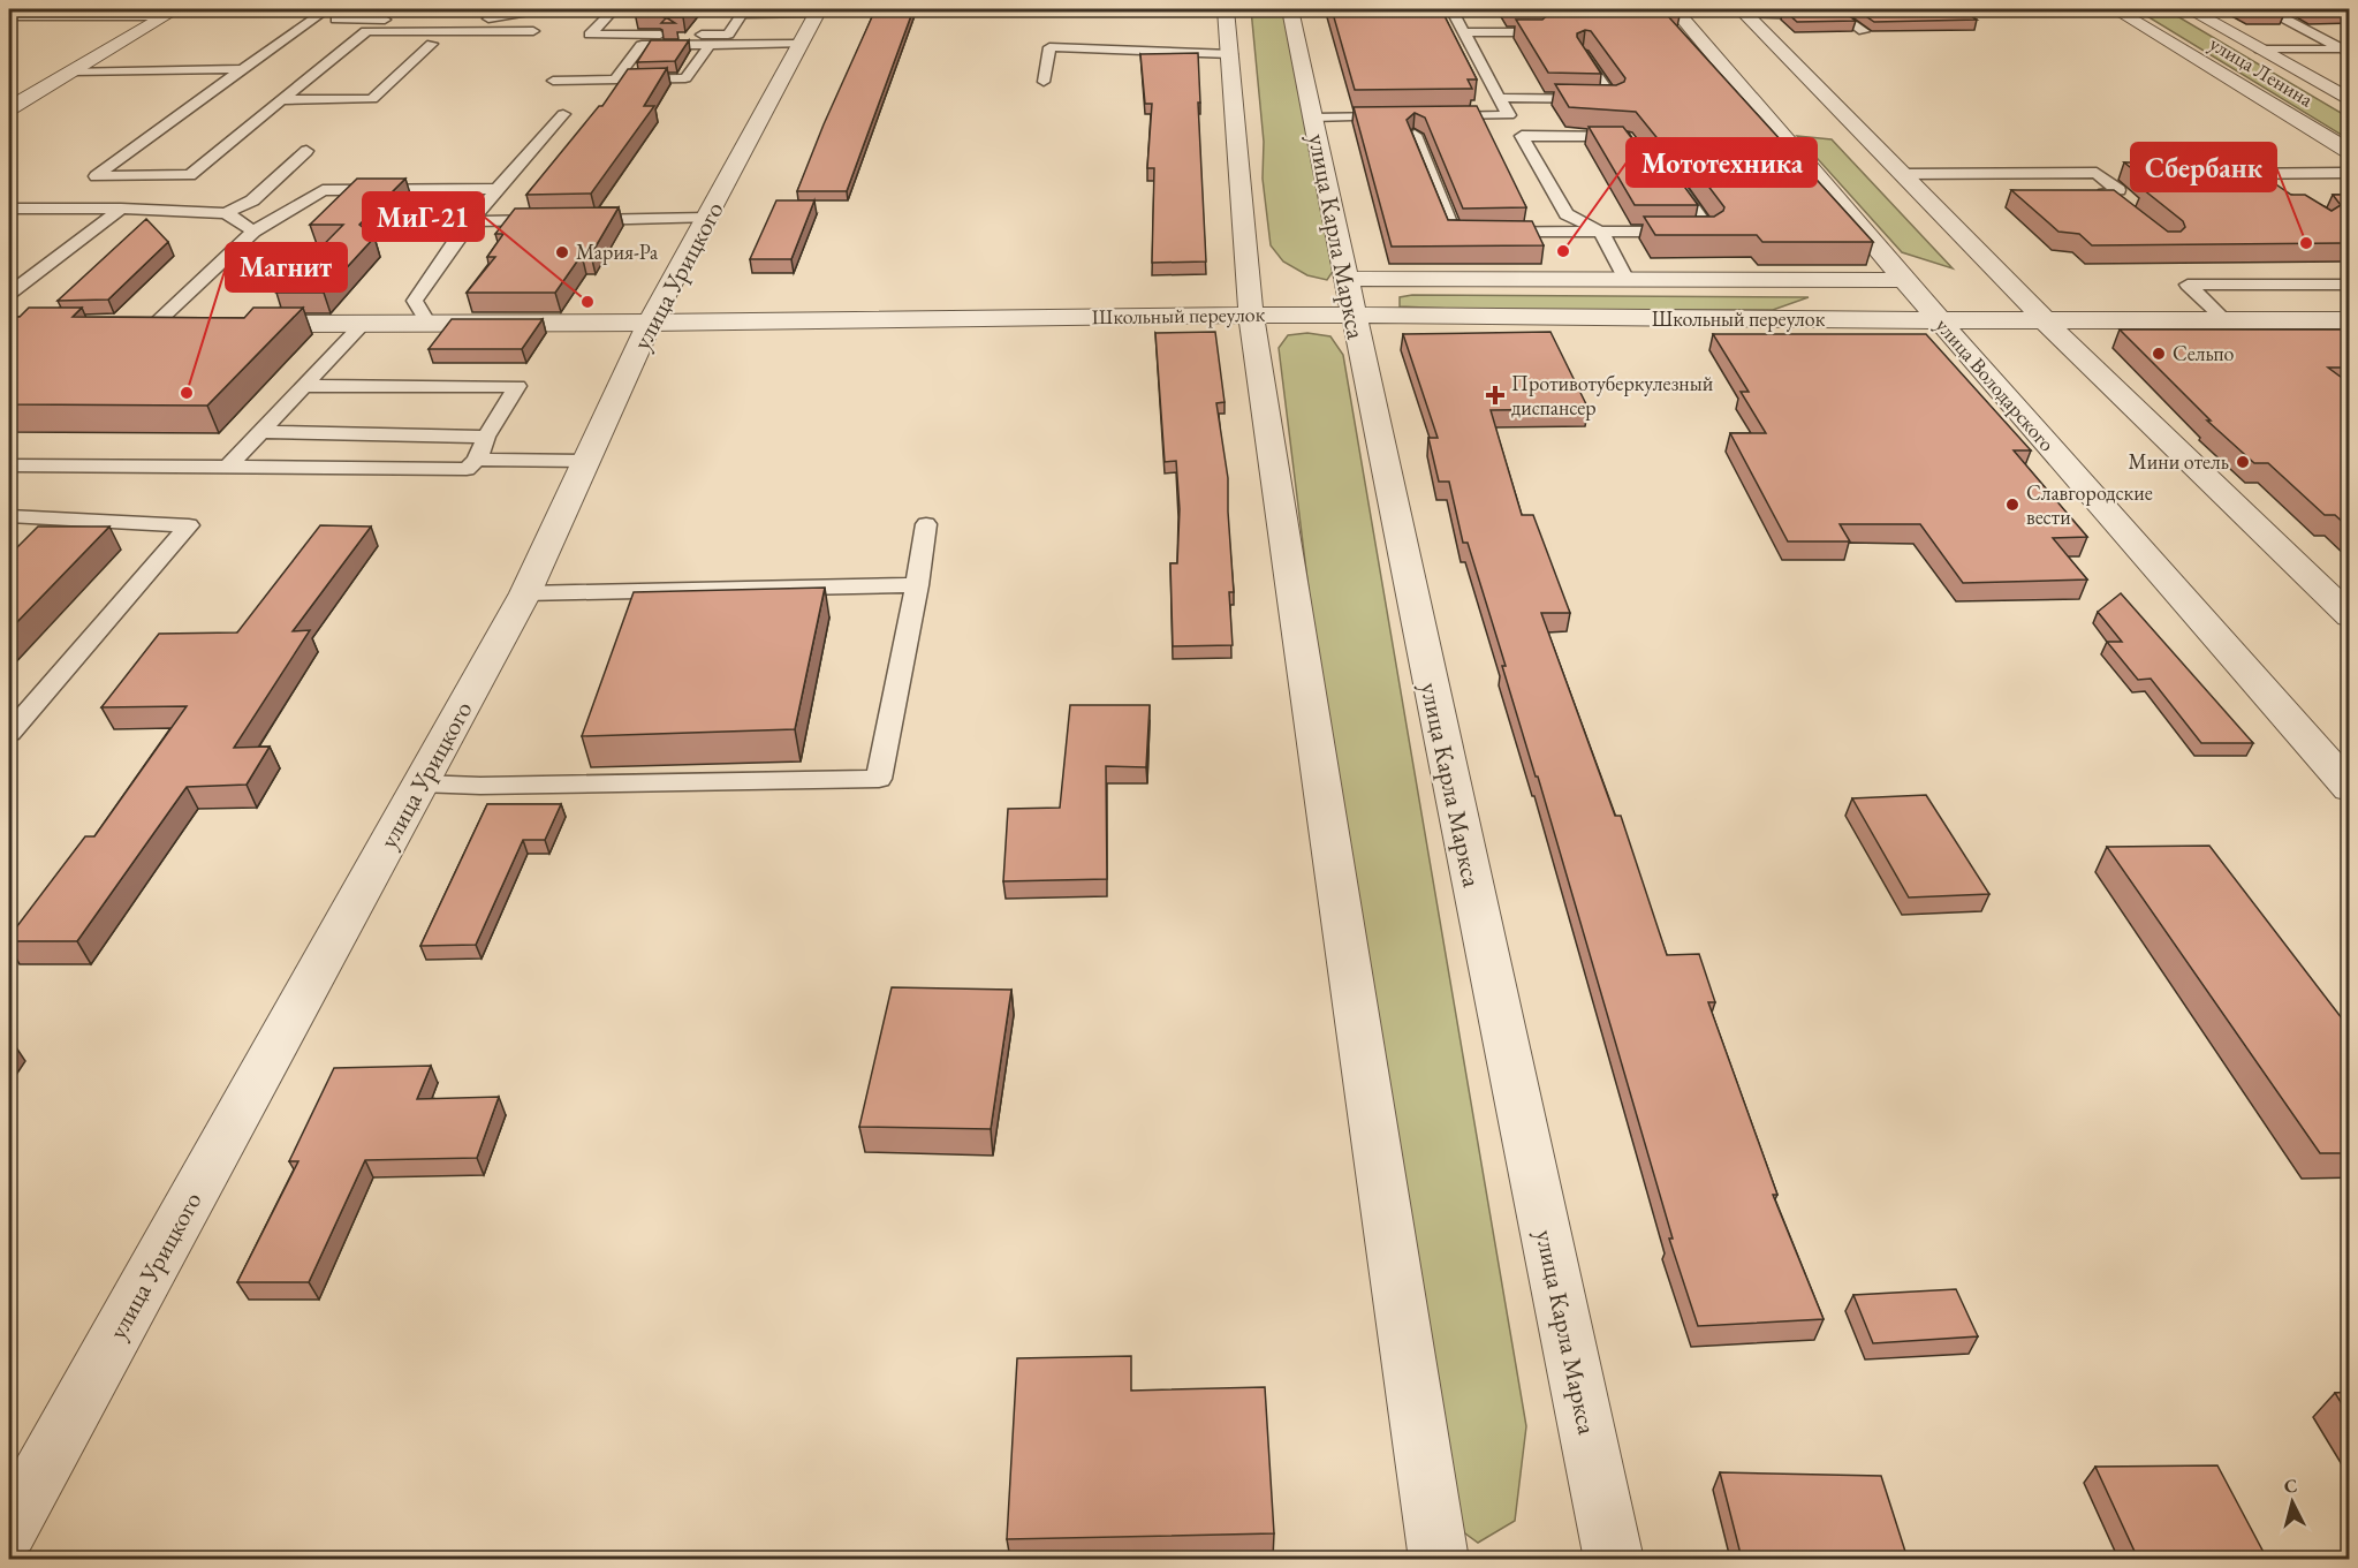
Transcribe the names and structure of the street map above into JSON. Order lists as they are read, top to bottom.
{
  "streets": {
    "street": [
      "улица Ленина",
      "улица Карла Маркса",
      "улица Урицкого",
      "Школьный переулок",
      "улица Володарского"
    ]
  },
  "crossings": [
    ["улица Карла Маркса", "Школьный переулок"],
    ["улица Урицкого", "Школьный переулок"],
    ["Школьный переулок", "улица Володарского"]
  ],
  "places": {
    "other": [
      "Сбербанк",
      "Мототехника",
      "Мария-Ра",
      "МиГ-21",
      "Сельпо",
      "Магнит",
      "Мини отель",
      "Славгородские вести"
    ],
    "health": ["Противотуберкулезный диспансер"]
  },
  "north": "top"
}
